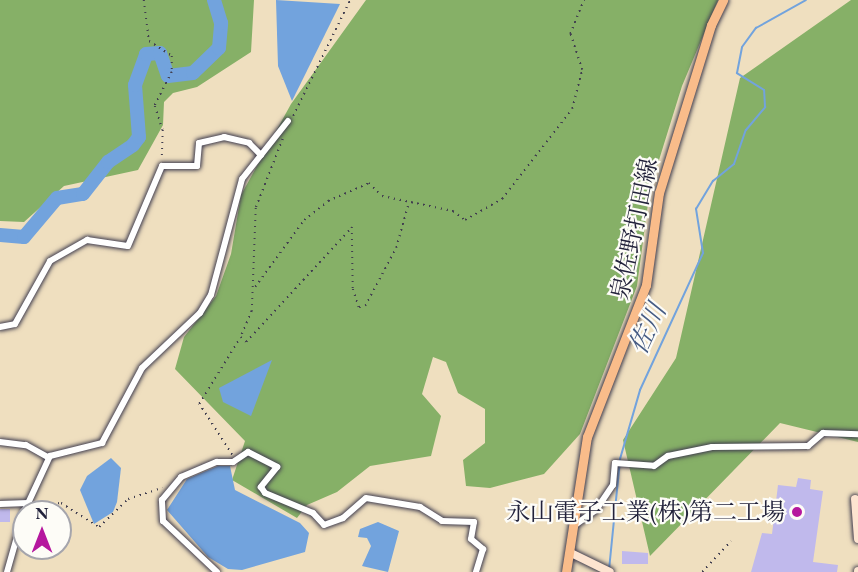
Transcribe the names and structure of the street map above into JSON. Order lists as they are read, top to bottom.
{
  "streets": {
    "main road": ["泉佐野打田線"]
  },
  "water": ["佐川"],
  "places": ["永山電子工業(株)第二工場"],
  "north": "top"
}
